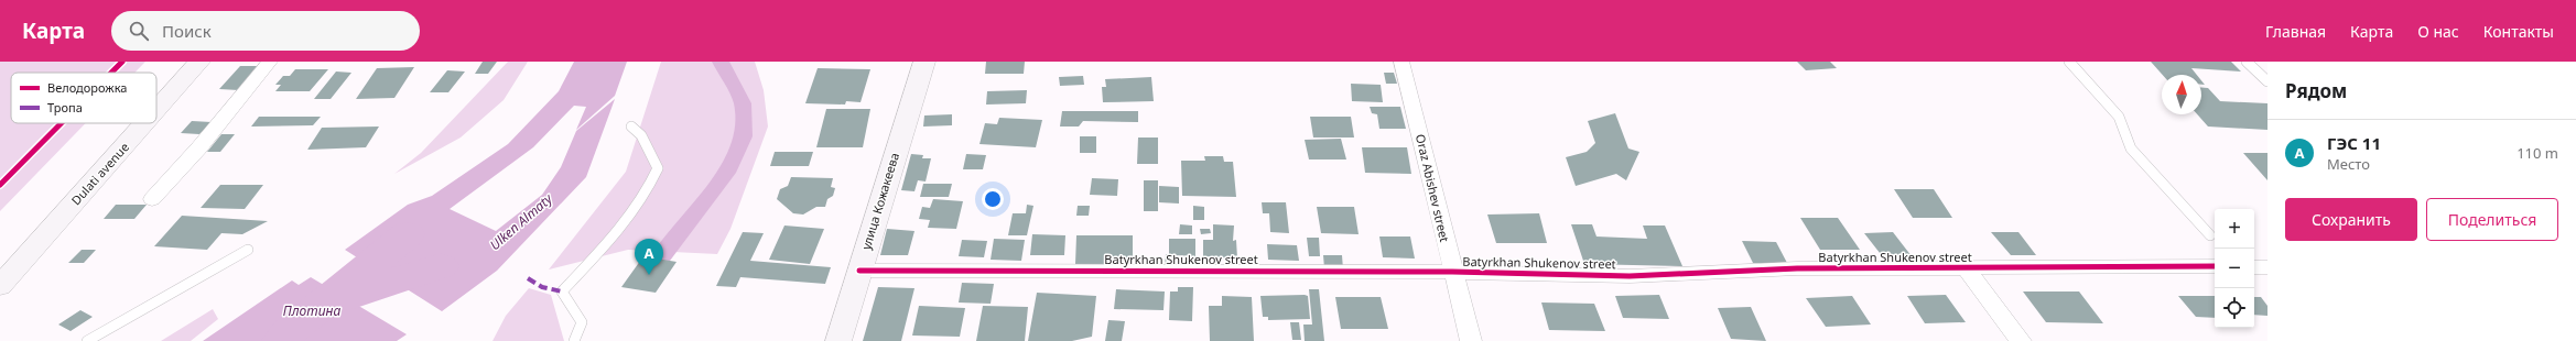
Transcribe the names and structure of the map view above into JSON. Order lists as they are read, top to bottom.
{
  "streets": {
    "street": [
      "Dulati avenue",
      "Oraz Abishev street",
      "улица Кожакеева",
      "Batyrkhan Shukenov street"
    ]
  },
  "crossings": [
    ["Oraz Abishev street", "Batyrkhan Shukenov street"],
    ["улица Кожакеева", "Batyrkhan Shukenov street"]
  ],
  "water": ["Ulken Almaty", "Плотина"],
  "legend": ["Велодорожка", "Тропа"],
  "north": "top",
  "page": {
    "header": "Карта",
    "search": "Поиск",
    "nav": [
      "Главная",
      "Карта",
      "О нас",
      "Контакты"
    ],
    "heading": "Рядом",
    "list": [
      {
        "mark": "A",
        "name": "ГЭС 11",
        "note": "Место",
        "value": "110 m"
      }
    ],
    "buttons": ["Сохранить", "Поделиться"],
    "map_buttons": ["+", "−"],
    "pins": "A"
  }
}
